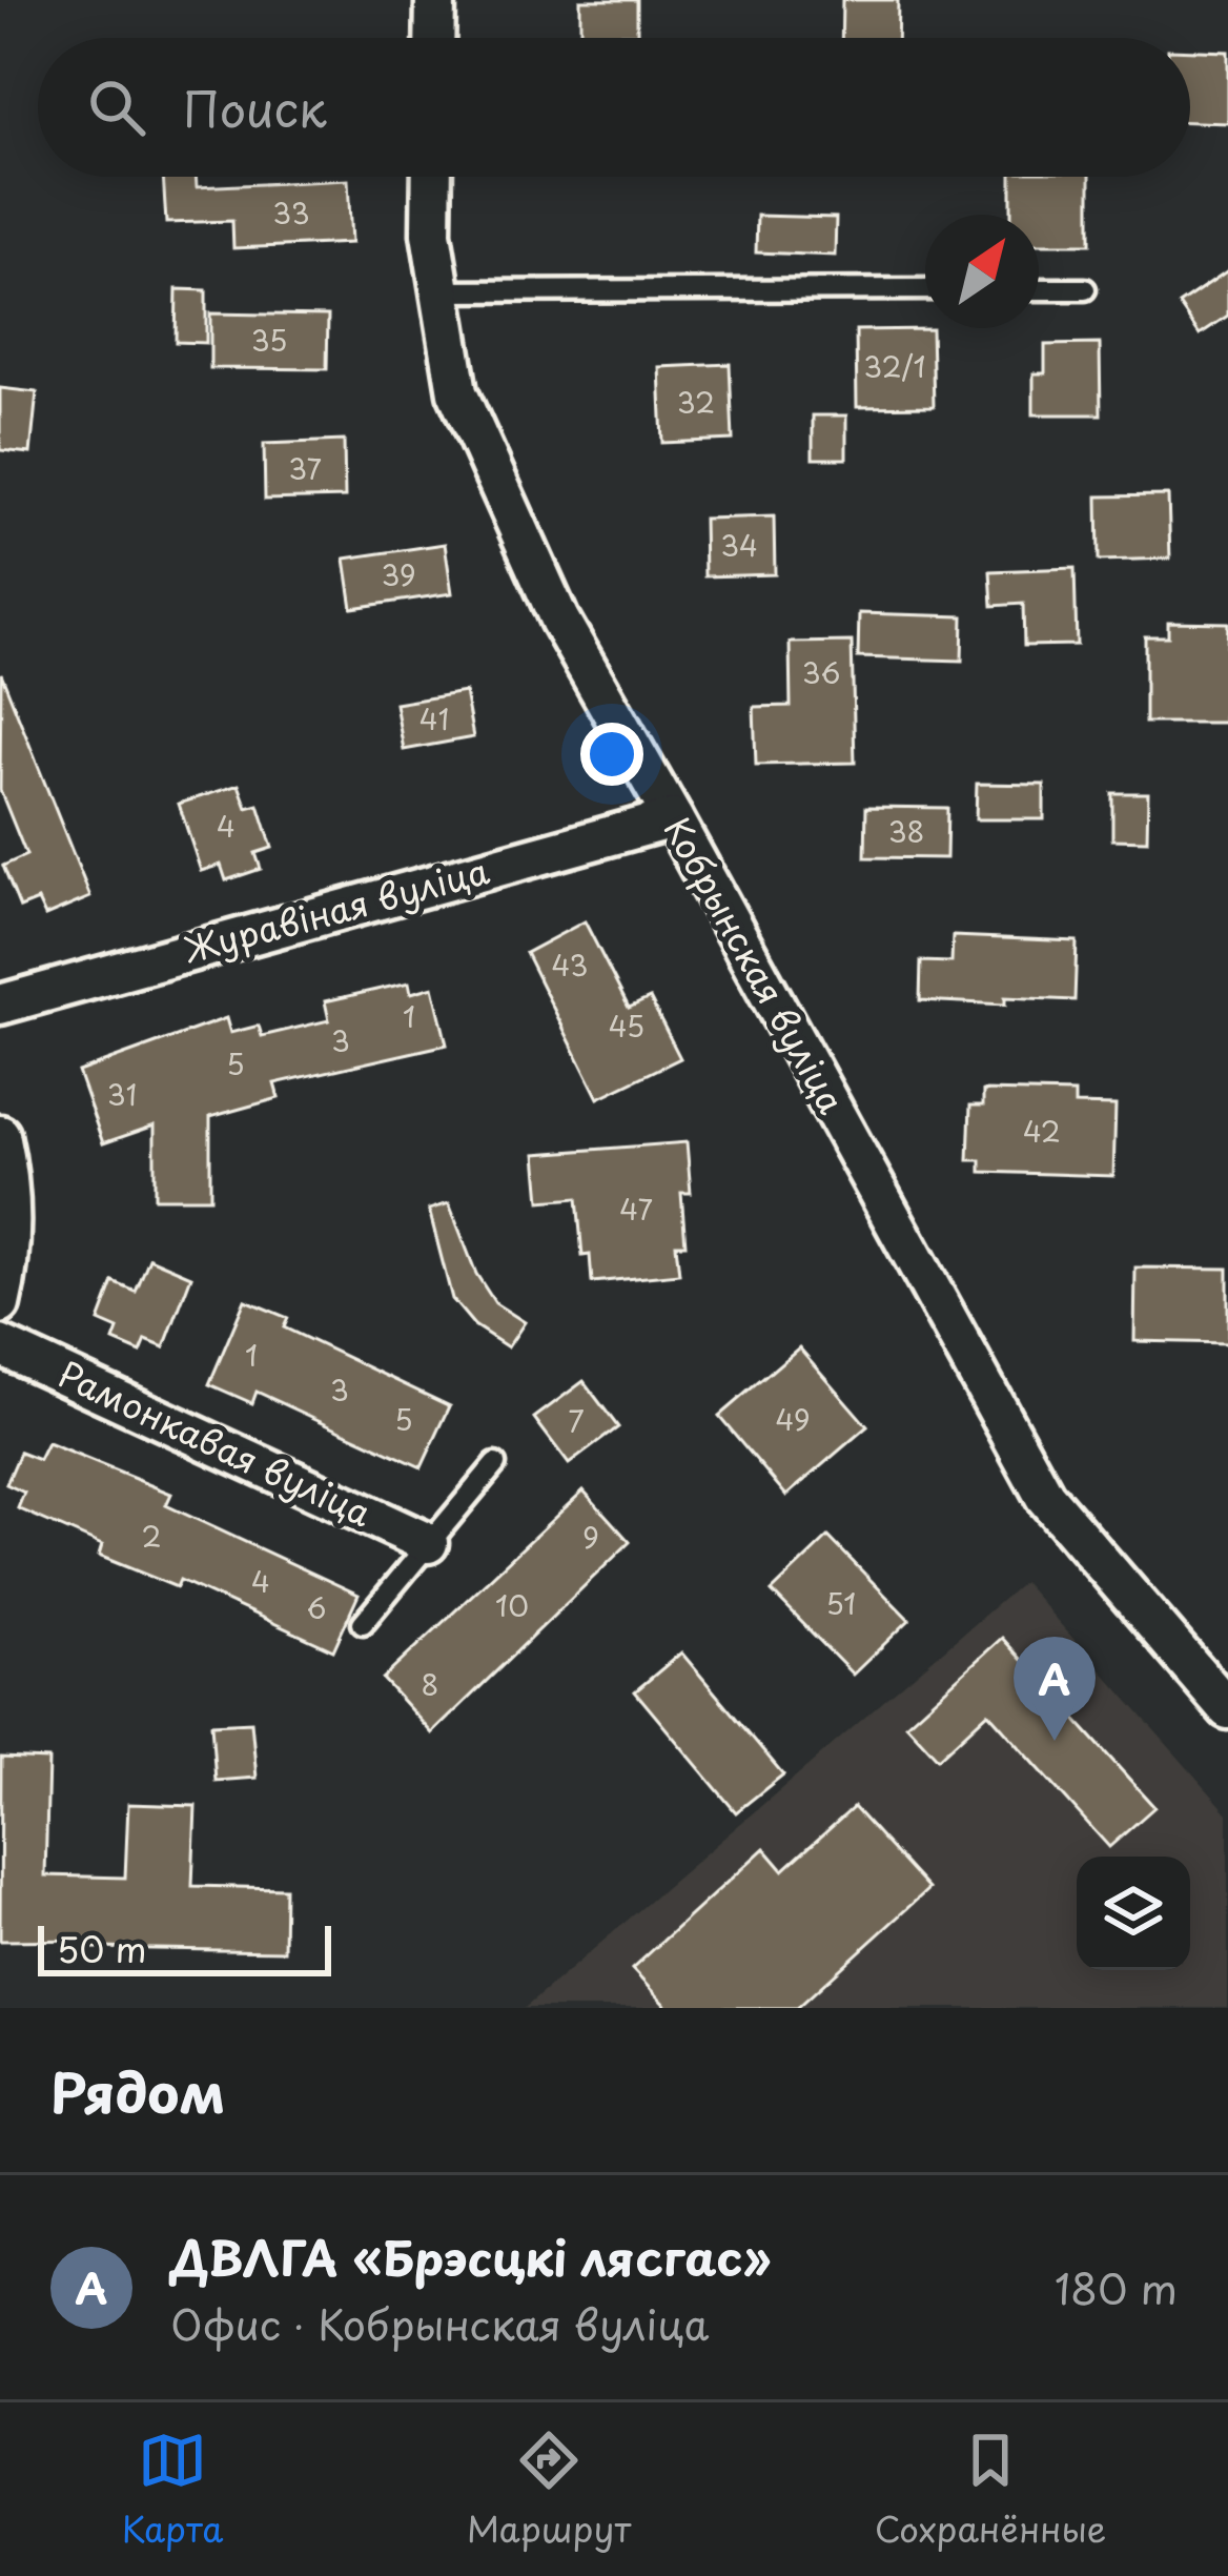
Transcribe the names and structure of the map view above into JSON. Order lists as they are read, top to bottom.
{
  "streets": {
    "street": ["Журавіная вуліца", "Кобрынская вуліца", "Рамонкавая вуліца"]
  },
  "crossings": [
    ["Журавіная вуліца", "Кобрынская вуліца"]
  ],
  "house_numbers": [
    "33",
    "35",
    "32/1",
    "32",
    "37",
    "34",
    "39",
    "36",
    "41",
    "4",
    "38",
    "43",
    "1",
    "45",
    "3",
    "5",
    "31",
    "42",
    "47",
    "1",
    "3",
    "5",
    "49",
    "7",
    "2",
    "9",
    "4",
    "51",
    "10",
    "6",
    "8"
  ],
  "scale_bar": "50 m",
  "north": "top right",
  "page": {
    "search": "Поиск",
    "pins": "A",
    "scale": "50 m",
    "heading": "Рядом",
    "list": [
      {
        "mark": "A",
        "name": "ДВЛГА «Брэсцкі лясгас»",
        "note": "Офис · Кобрынская вуліца",
        "value": "180 m"
      }
    ],
    "nav": ["Карта", "Маршрут", "Сохранённые"]
  }
}
